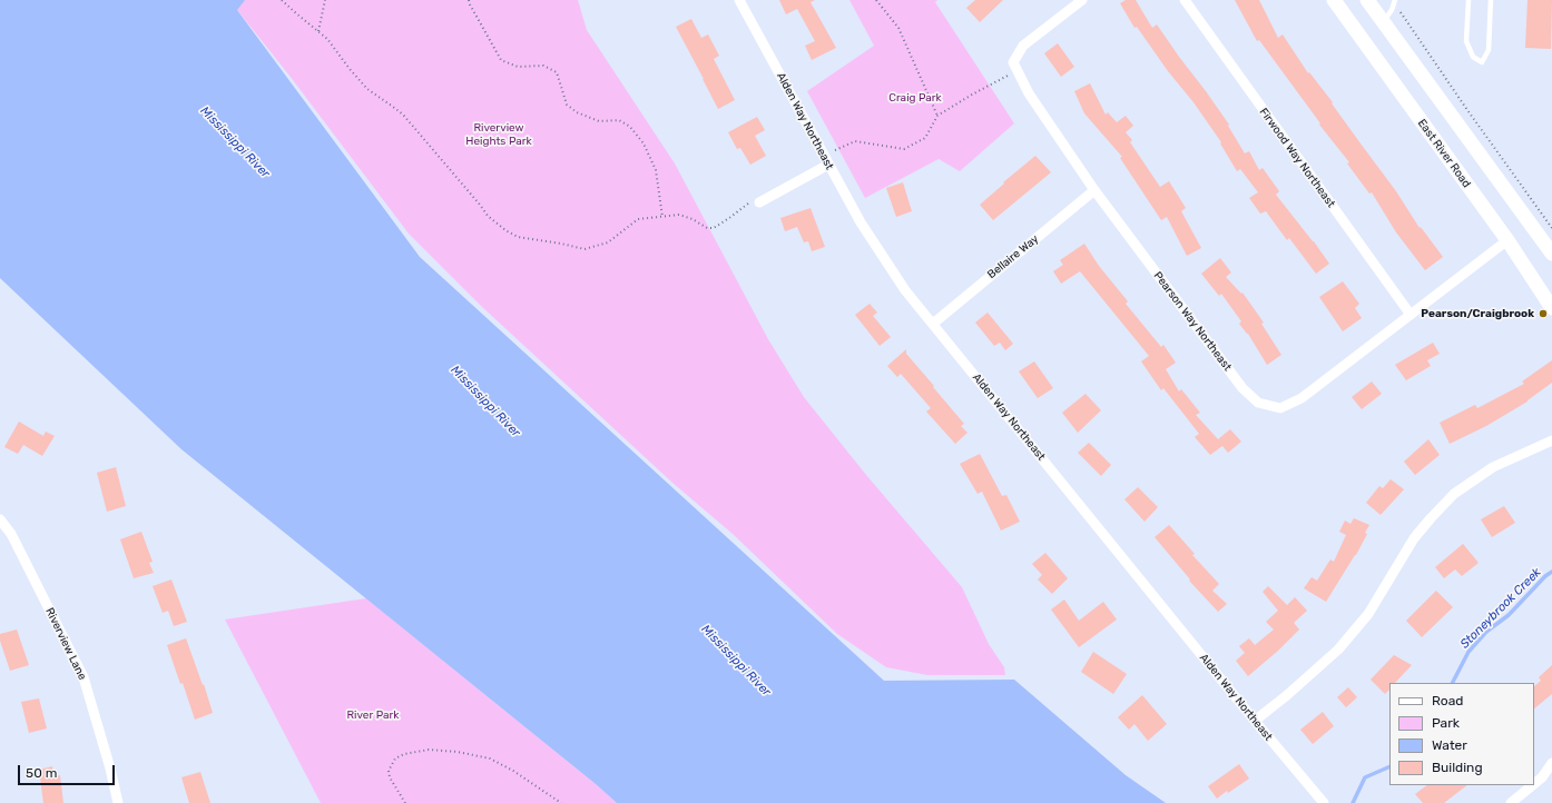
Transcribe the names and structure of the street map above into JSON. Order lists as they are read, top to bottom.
{
  "streets": {
    "main road": ["East River Road"],
    "street": [
      "Alden Way Northeast",
      "Firwood Way Northeast",
      "Bellaire Way",
      "Pearson Way Northeast",
      "Riverview Lane"
    ]
  },
  "crossings": [
    ["Alden Way Northeast", "Bellaire Way"],
    ["East River Road", "Pearson Way Northeast"],
    ["Firwood Way Northeast", "Pearson Way Northeast"],
    ["Bellaire Way", "Pearson Way Northeast"]
  ],
  "water": ["Mississippi River", "Stoneybrook Creek"],
  "parks": ["Craig Park", "Riverview Heights Park", "River Park"],
  "places": ["Pearson/Craigbrook"],
  "legend": [
    "Road",
    "Park",
    "Water",
    "Building"
  ],
  "scale_bar": "50 m"
}
